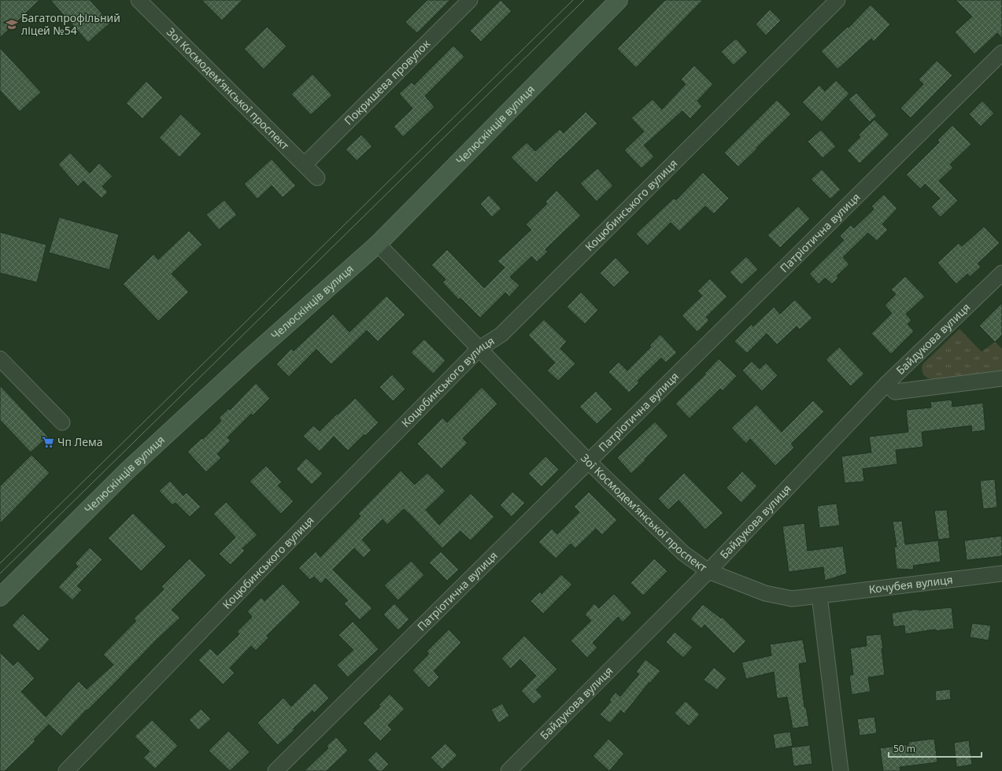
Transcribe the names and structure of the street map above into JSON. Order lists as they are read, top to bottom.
{
  "streets": {
    "main road": ["Челюскінців вулиця"],
    "street": [
      "Покришева провулок",
      "Зої Космодем’янської проспект",
      "Коцюбинського вулиця",
      "Патріотична вулиця",
      "Байдукова вулиця",
      "Кочубея вулиця"
    ]
  },
  "crossings": [
    ["Покришева провулок", "Зої Космодем’янської проспект"],
    ["Зої Космодем’янської проспект", "Челюскінців вулиця"],
    ["Зої Космодем’янської проспект", "Коцюбинського вулиця"],
    ["Зої Космодем’янської проспект", "Патріотична вулиця"],
    ["Зої Космодем’янської проспект", "Байдукова вулиця"],
    ["Зої Космодем’янської проспект", "Кочубея вулиця"]
  ],
  "places": {
    "school or university": ["Багатопрофільний ліцей №54"],
    "supermarket": ["Чп Лема"]
  },
  "scale_bar": "50 m"
}
